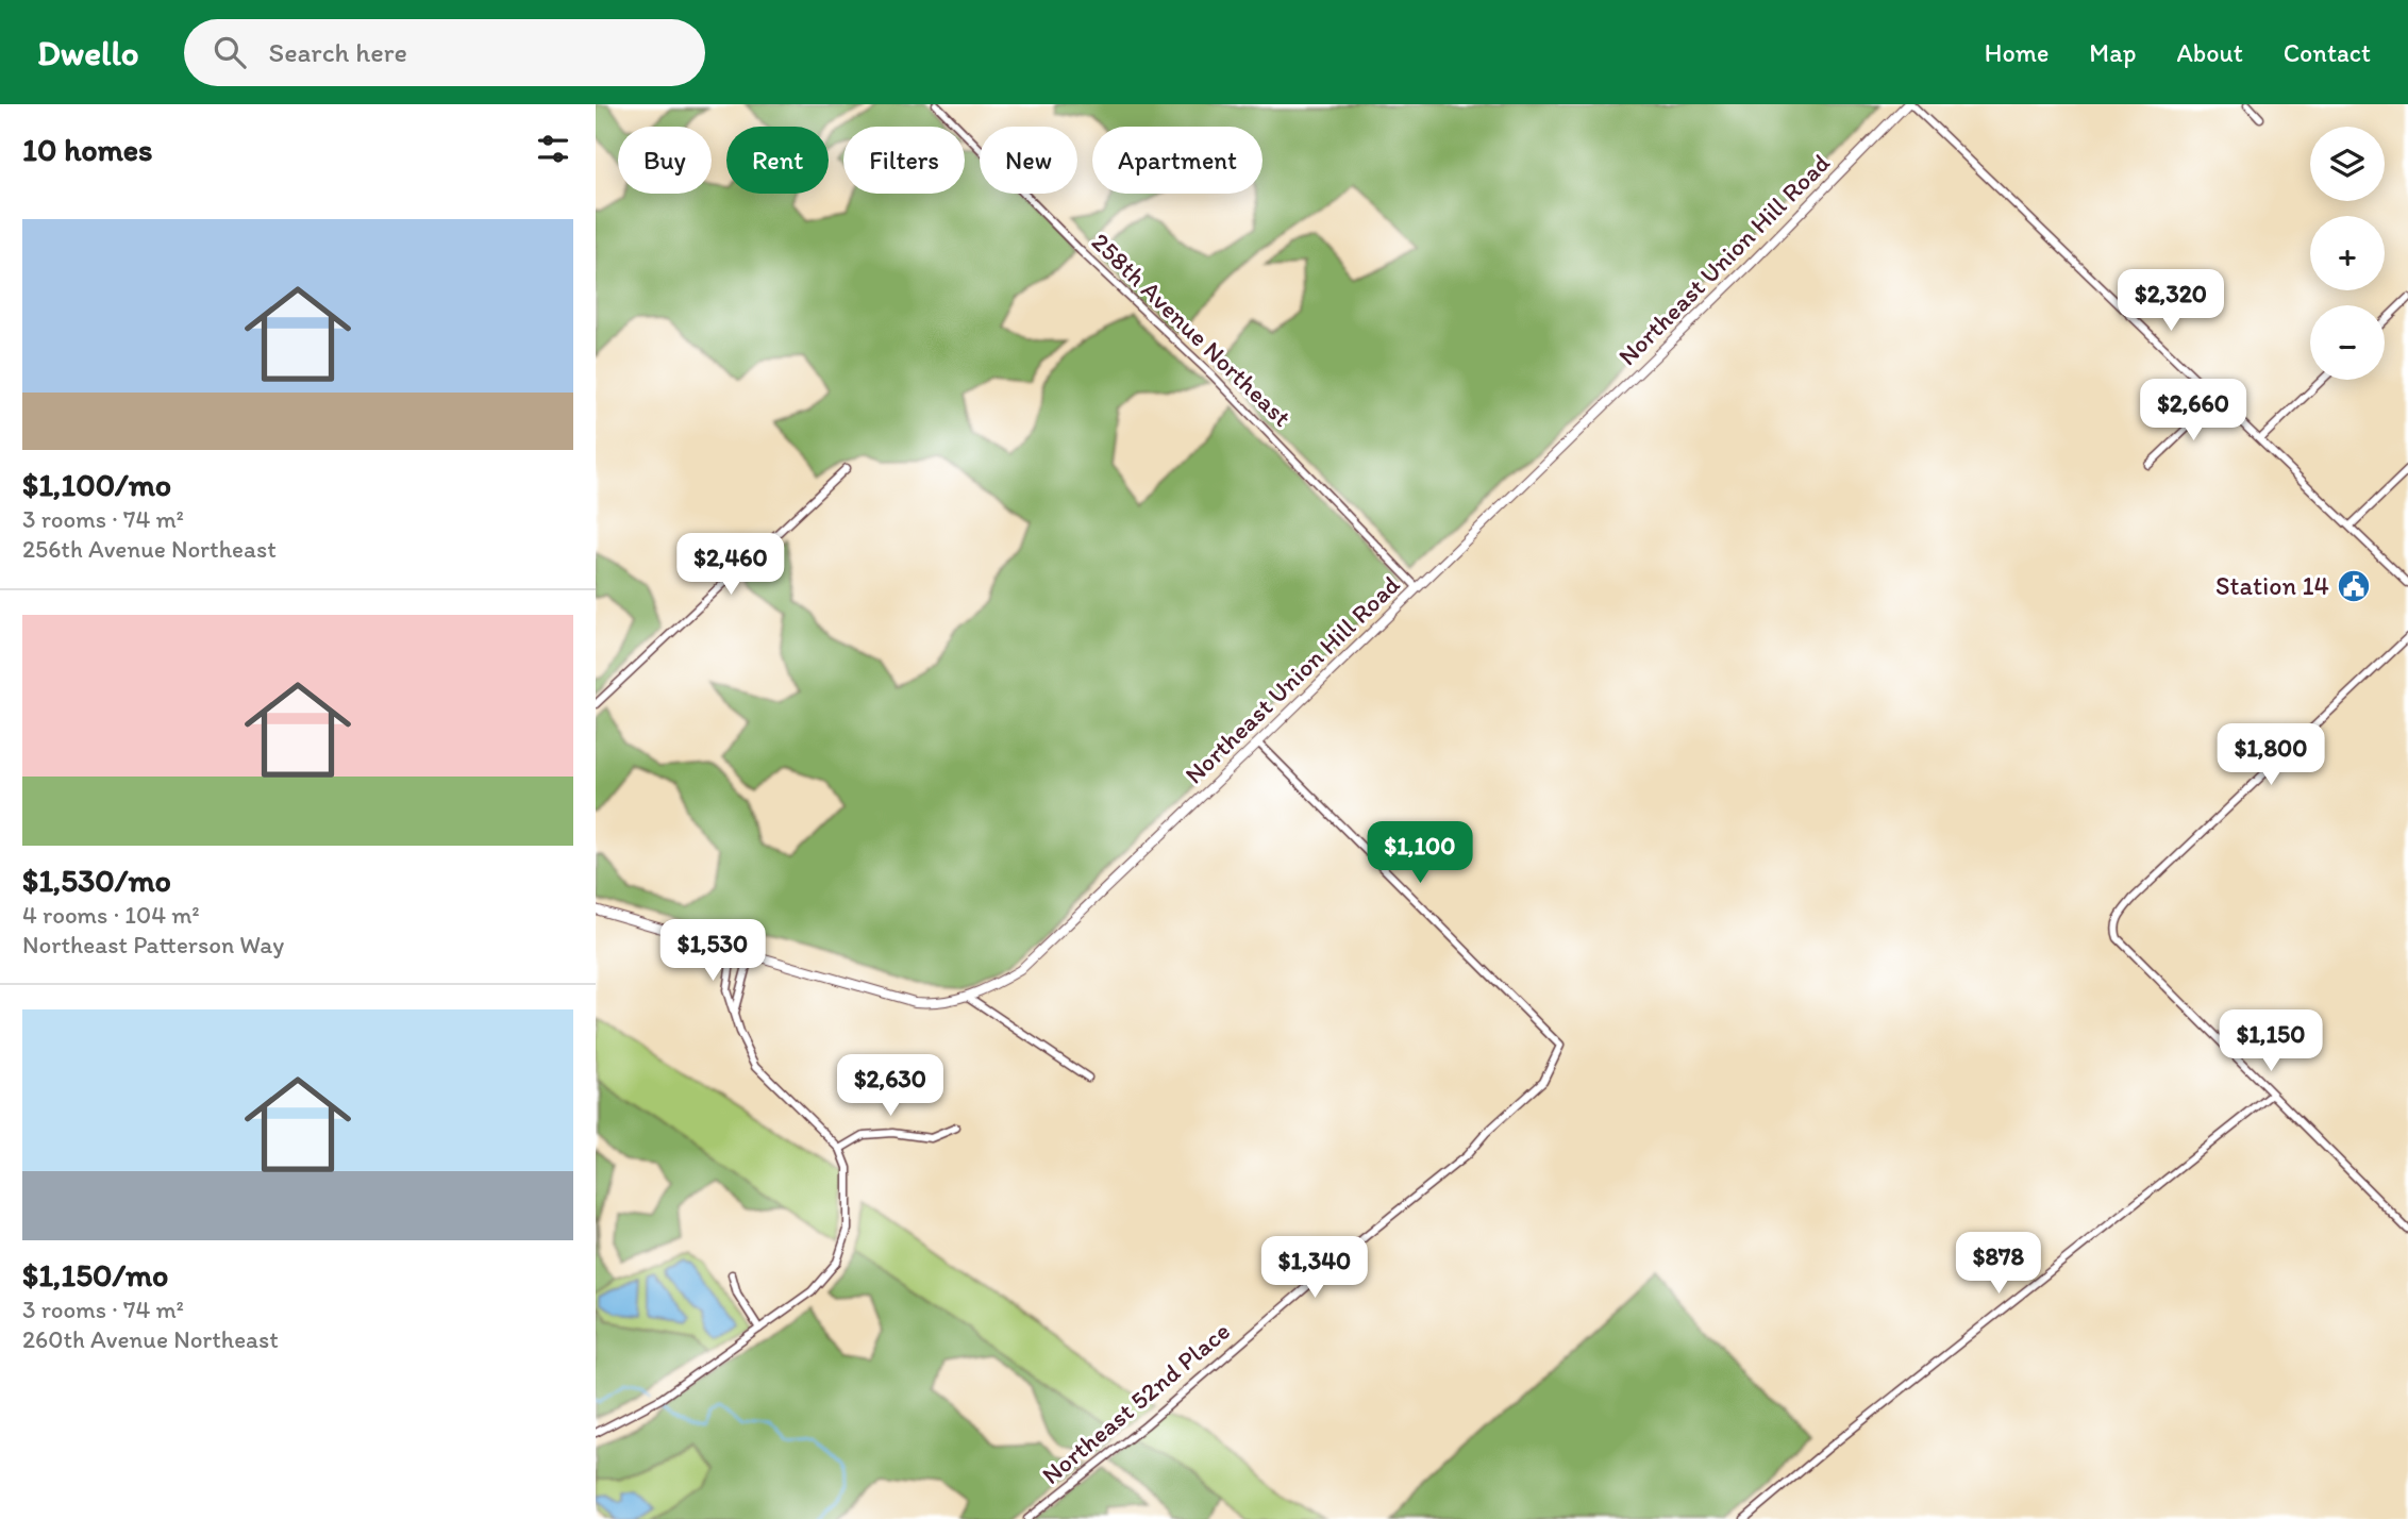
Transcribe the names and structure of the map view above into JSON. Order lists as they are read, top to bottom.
{
  "streets": {
    "street": ["Northeast Union Hill Road", "258th Avenue Northeast", "Northeast 52nd Place"]
  },
  "crossings": [
    ["Northeast Union Hill Road", "258th Avenue Northeast"],
    ["Northeast Union Hill Road", "Northeast 52nd Place"]
  ],
  "places": {
    "public building": ["Station 14"]
  },
  "page": {
    "header": "Dwello",
    "search": "Search here",
    "nav": [
      "Home",
      "Map",
      "About",
      "Contact"
    ],
    "heading": "10 homes",
    "map_buttons": ["+", "−"],
    "chip": [
      "Buy",
      "Rent",
      "Filters",
      "New",
      "Apartment"
    ],
    "list": [
      {
        "name": "$1,100/mo",
        "note": "3 rooms · 74 m² · 256th Avenue Northeast"
      },
      {
        "name": "$1,530/mo",
        "note": "4 rooms · 104 m² · Northeast Patterson Way"
      },
      {
        "name": "$1,150/mo",
        "note": "3 rooms · 74 m² · 260th Avenue Northeast"
      }
    ],
    "price": [
      "$2,320",
      "$2,660",
      "$2,460",
      "$1,800",
      "$1,100",
      "$1,530",
      "$1,150",
      "$2,630",
      "$878",
      "$1,340"
    ]
  }
}
